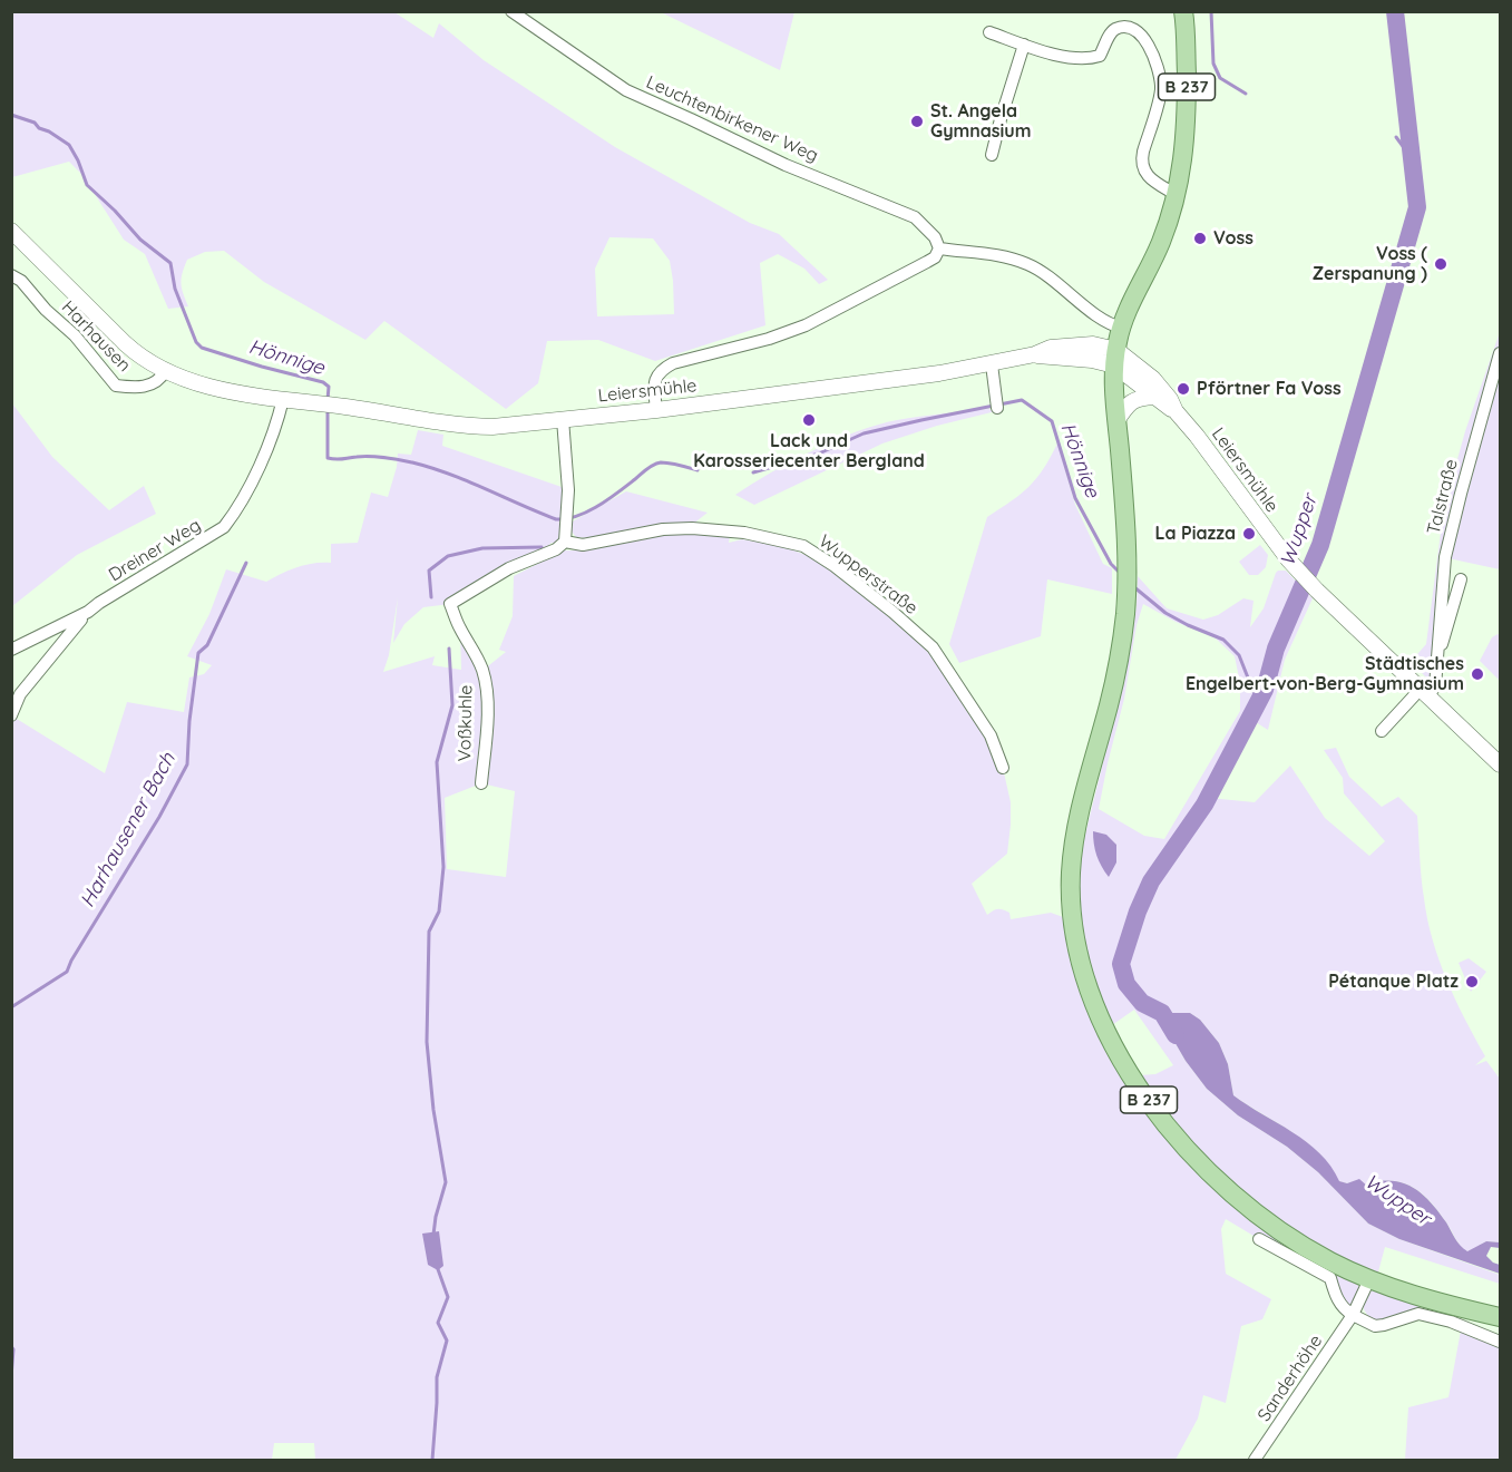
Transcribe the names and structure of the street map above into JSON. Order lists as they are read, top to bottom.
{
  "streets": {
    "main road": ["B 237", "Leiersmühle"],
    "street": [
      "Leuchtenbirkener Weg",
      "Harhausen",
      "Talstraße",
      "Dreiner Weg",
      "Wupperstraße",
      "Voßkuhle",
      "Sanderhöhe"
    ]
  },
  "crossings": [
    ["B 237", "Leiersmühle"],
    ["B 237", "Sanderhöhe"],
    ["Harhausen", "Leiersmühle"],
    ["Leiersmühle", "Talstraße"],
    ["Leiersmühle", "Dreiner Weg"],
    ["Wupperstraße", "Voßkuhle"]
  ],
  "water": ["Hönnige", "Wupper", "Harhausener Bach"],
  "places": [
    "St. Angela Gymnasium",
    "Voss",
    "Voss ( Zerspanung )",
    "Pförtner Fa Voss",
    "Lack und Karosseriecenter Bergland",
    "La Piazza",
    "Städtisches Engelbert-von-Berg-Gymnasium",
    "Pétanque Platz"
  ]
}
